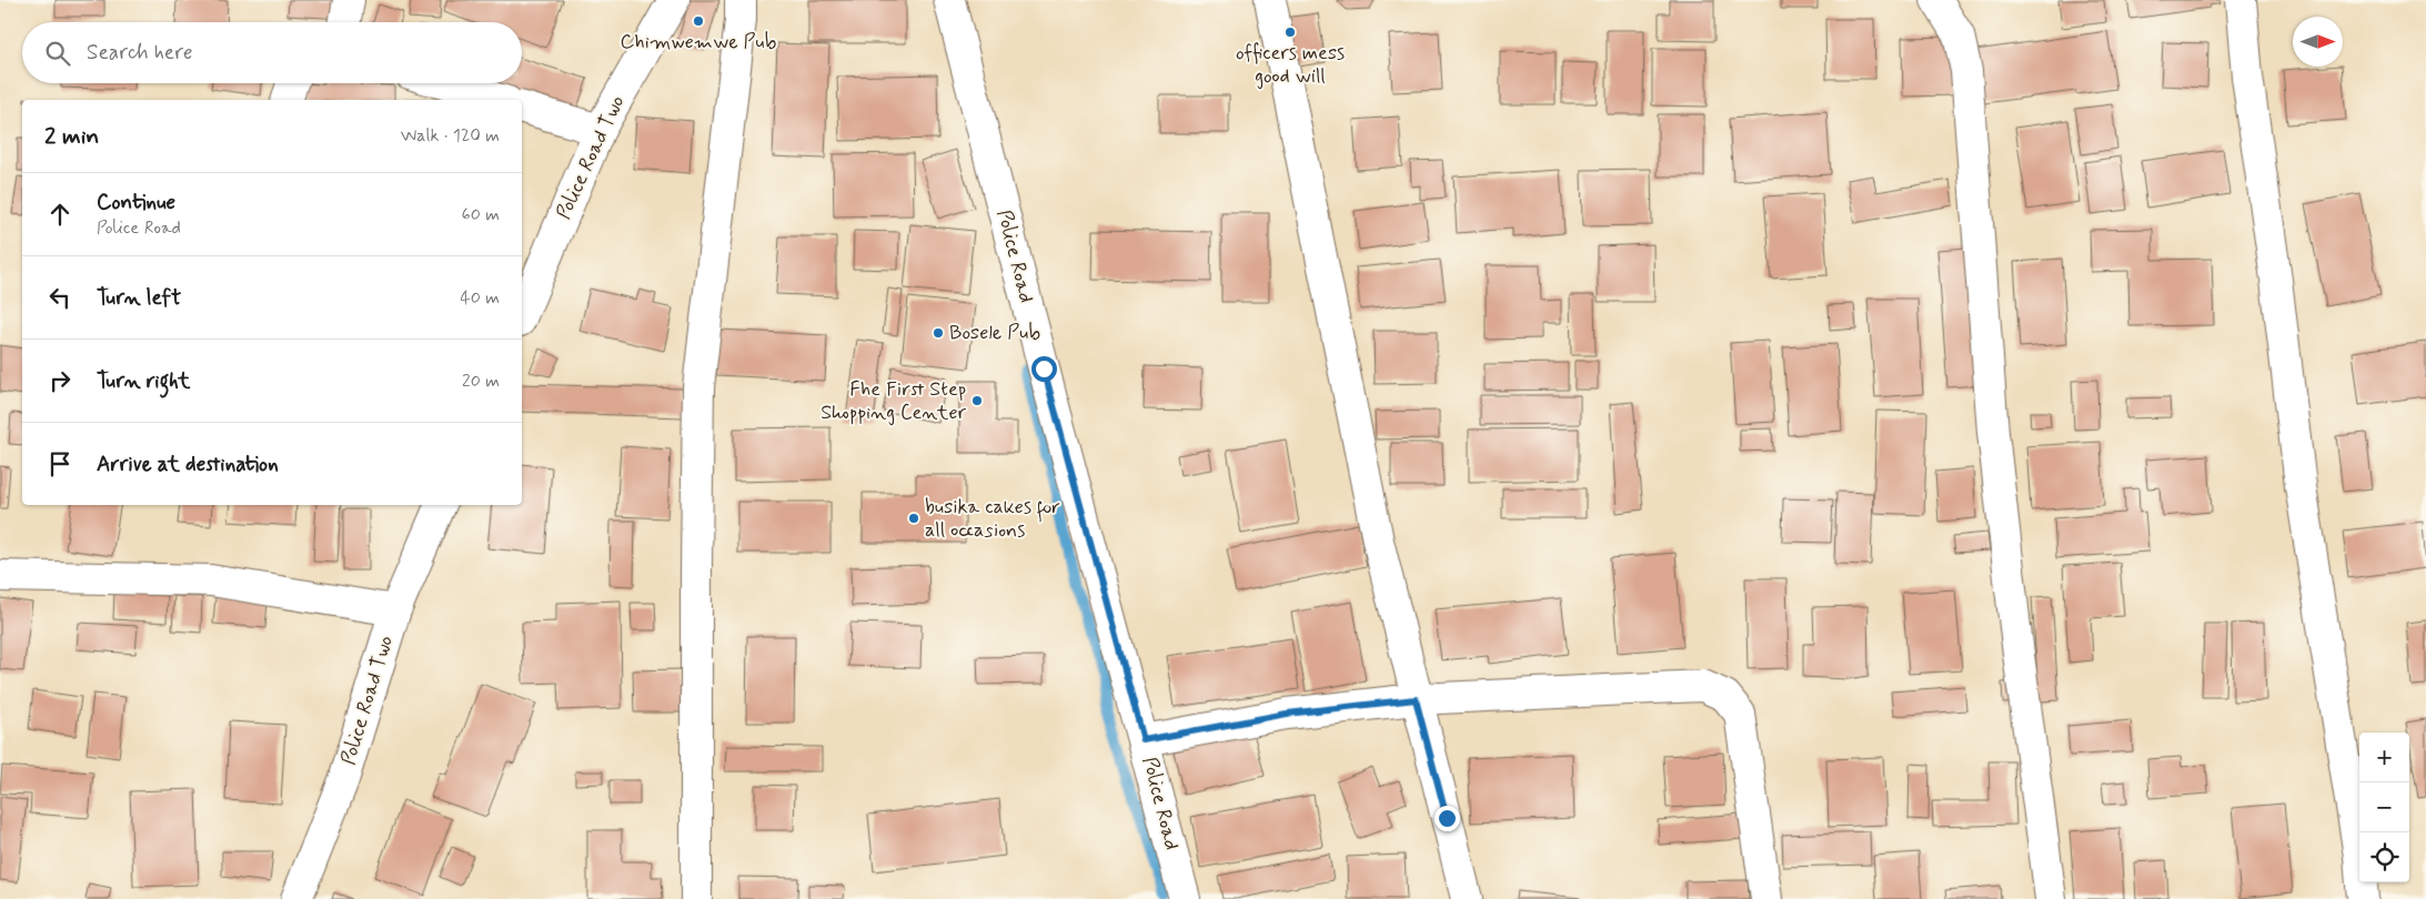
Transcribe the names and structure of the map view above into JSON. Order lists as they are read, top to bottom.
{
  "streets": {
    "street": ["Police Road Two", "Police Road"]
  },
  "places": [
    "Chimwemwe Pub",
    "officers mess good will",
    "Bosele Pub",
    "Fhe First Step Shopping Center",
    "busika cakes for all occasions"
  ],
  "north": "right",
  "page": {
    "search": "Search here",
    "heading": ["2 min", "Walk · 120 m"],
    "list": [
      ["Continue", "Police Road", "60 m"],
      ["Turn left", "40 m"],
      ["Turn right", "20 m"],
      "Arrive at destination"
    ],
    "map_buttons": ["+", "−"]
  }
}
